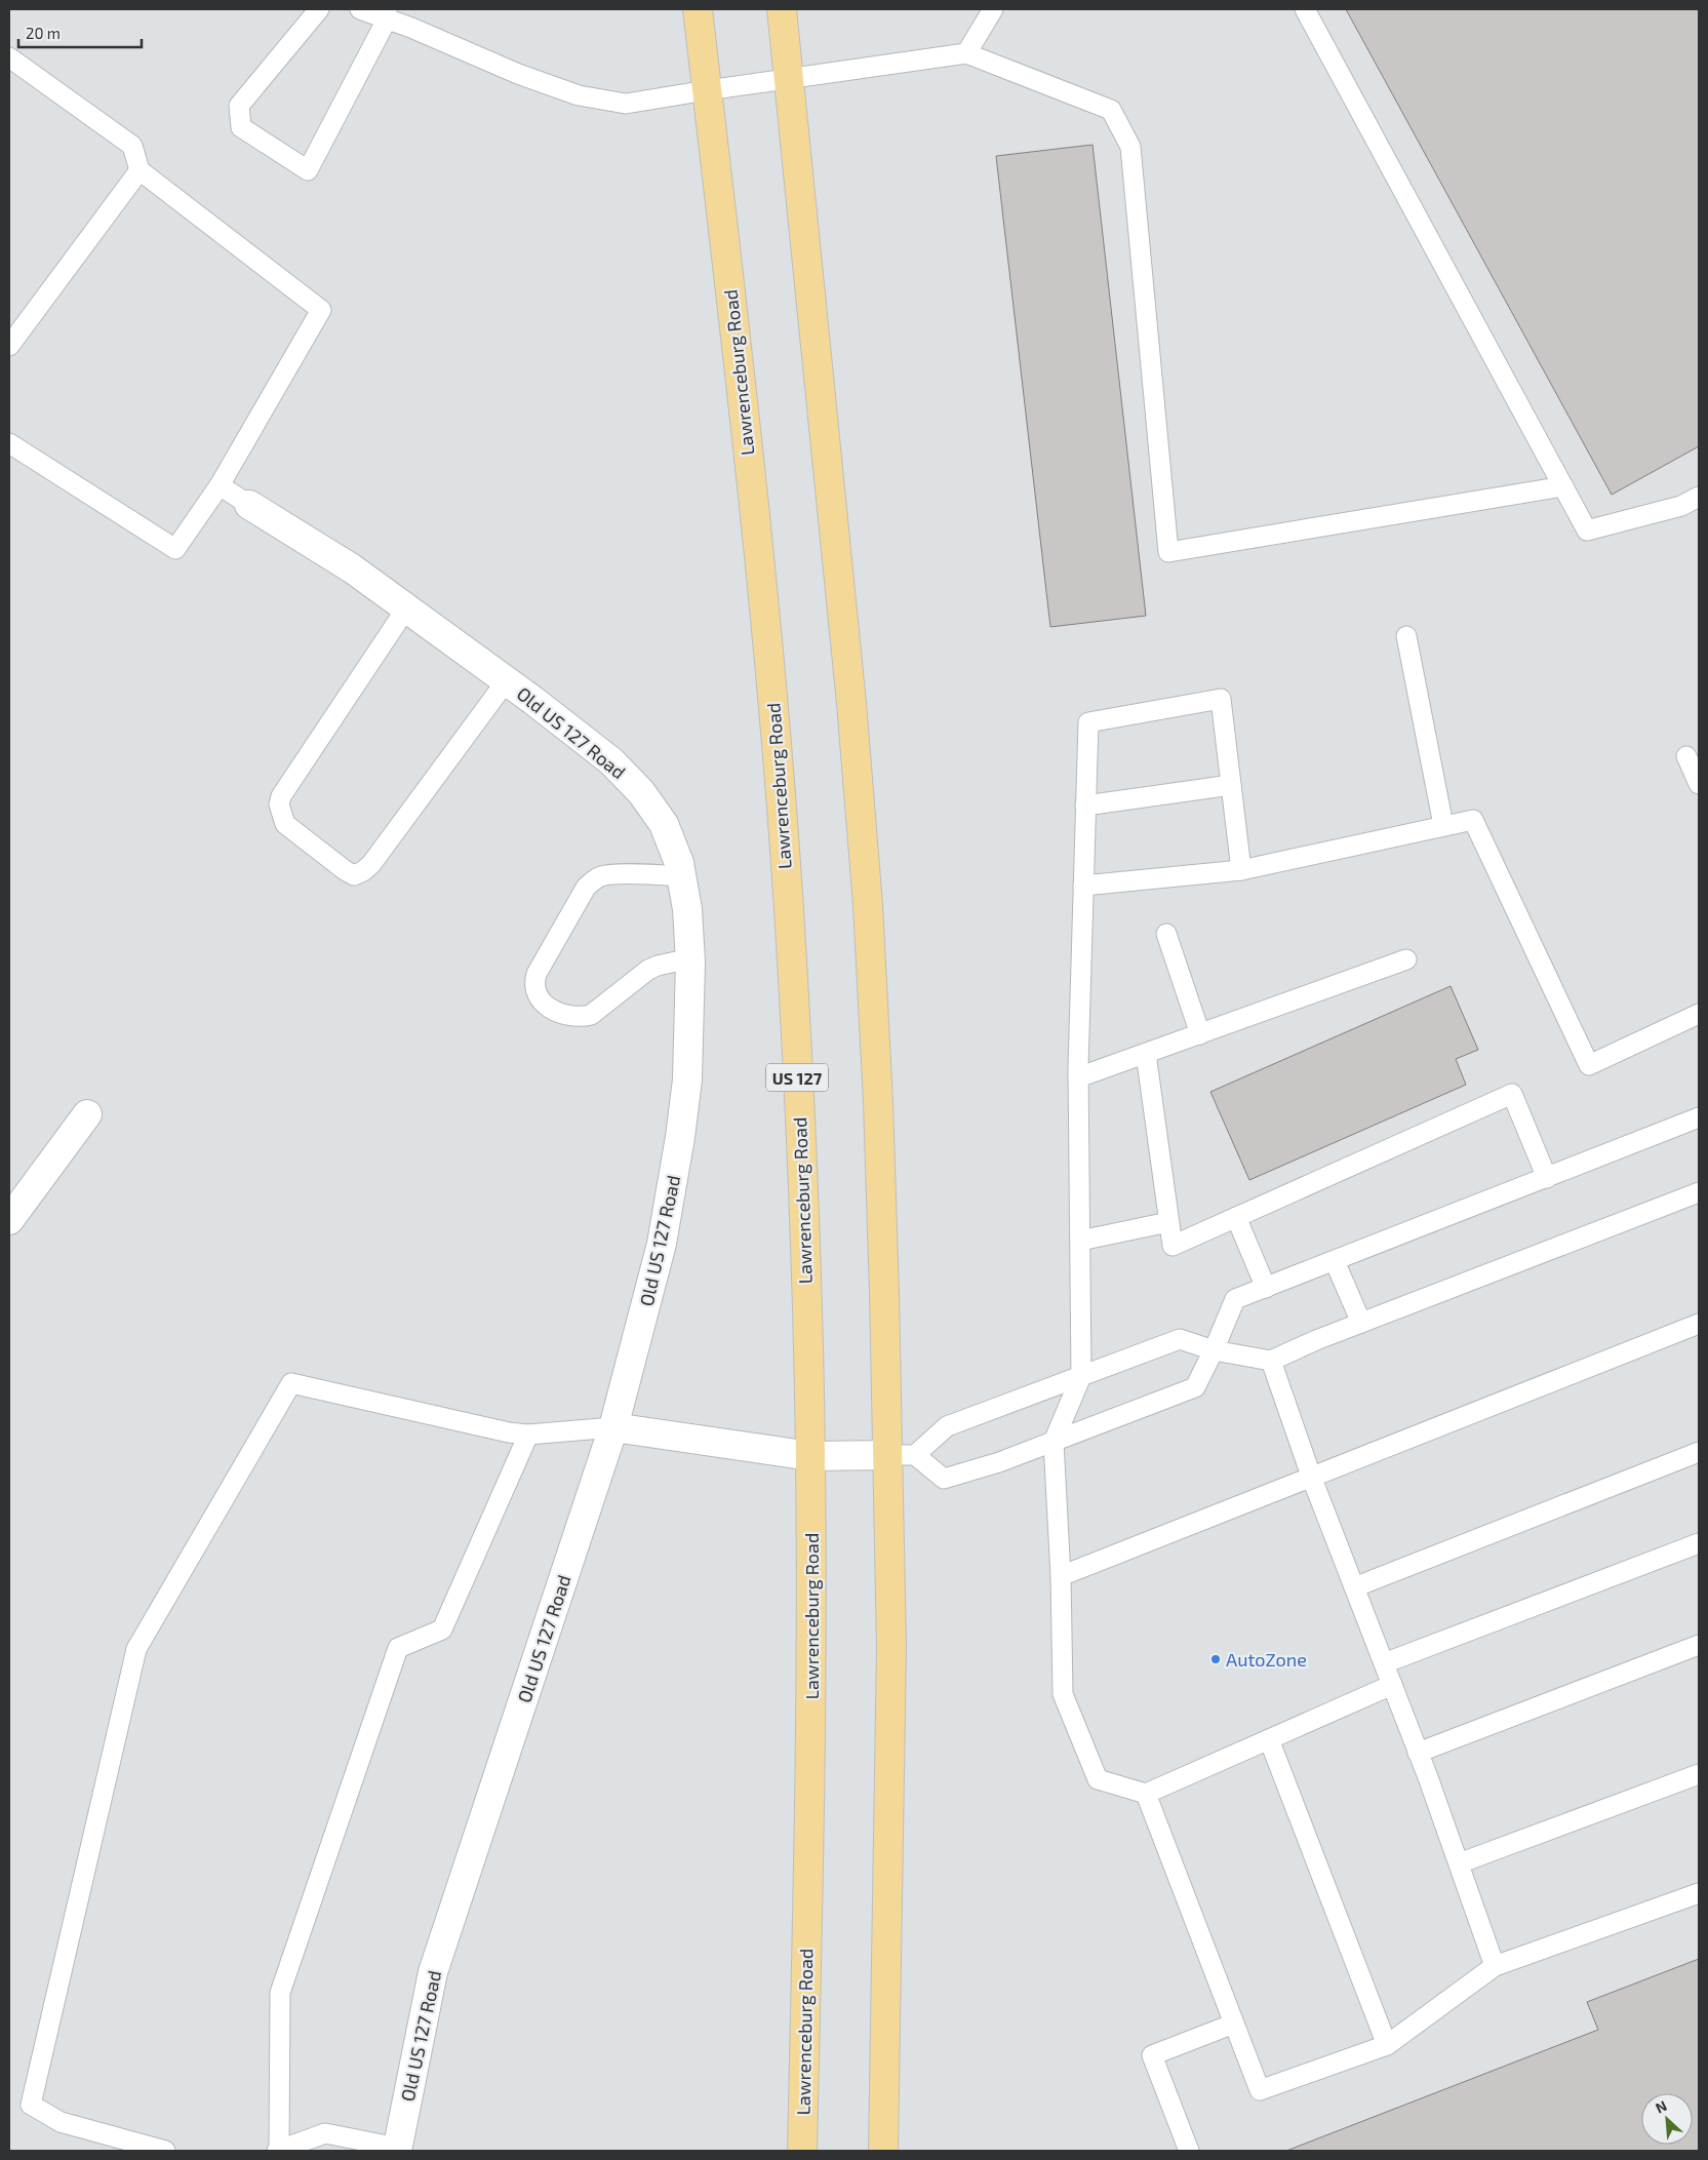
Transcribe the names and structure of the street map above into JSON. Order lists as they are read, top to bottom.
{
  "streets": {
    "highway": ["Lawrenceburg Road", "US 127"],
    "street": ["Old US 127 Road"]
  },
  "places": ["AutoZone"],
  "scale_bar": "20 m",
  "north": "top left"
}
